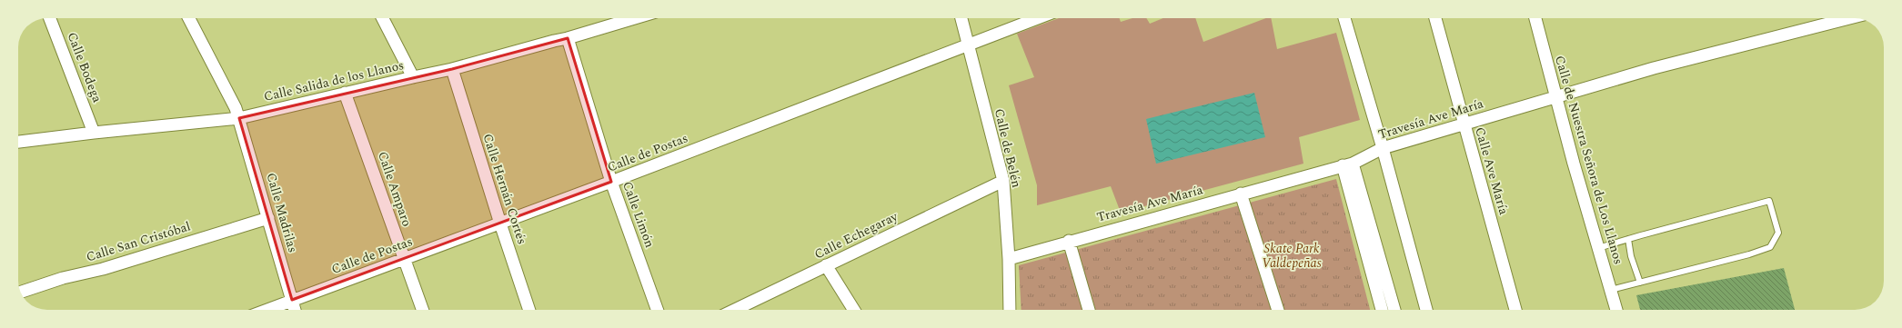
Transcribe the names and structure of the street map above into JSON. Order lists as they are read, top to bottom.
{
  "streets": {
    "street": [
      "Calle Bodega",
      "Calle Salida de los Llanos",
      "Travesía Ave María",
      "Calle de Belén",
      "Calle de Postas",
      "Calle de Nuestra Señora de Los Llanos",
      "Calle Ave María",
      "Calle Amparo",
      "Calle Hernán Cortés",
      "Calle Madrilas",
      "Calle Limón",
      "Calle Echegaray",
      "Calle San Cristóbal"
    ]
  },
  "crossings": [
    ["Calle Bodega", "Calle Salida de los Llanos"],
    ["Calle Salida de los Llanos", "Calle Amparo"],
    ["Calle Salida de los Llanos", "Calle Hernán Cortés"],
    ["Calle Salida de los Llanos", "Calle Madrilas"],
    ["Calle Salida de los Llanos", "Calle Limón"],
    ["Travesía Ave María", "Calle de Belén"],
    ["Travesía Ave María", "Calle de Nuestra Señora de Los Llanos"],
    ["Travesía Ave María", "Calle Ave María"],
    ["Calle de Belén", "Calle de Postas"],
    ["Calle de Belén", "Calle Echegaray"],
    ["Calle de Postas", "Calle Amparo"],
    ["Calle de Postas", "Calle Hernán Cortés"],
    ["Calle de Postas", "Calle Madrilas"],
    ["Calle de Postas", "Calle Limón"],
    ["Calle Madrilas", "Calle San Cristóbal"]
  ],
  "parks": ["Skate Park Valdepeñas"]
}
